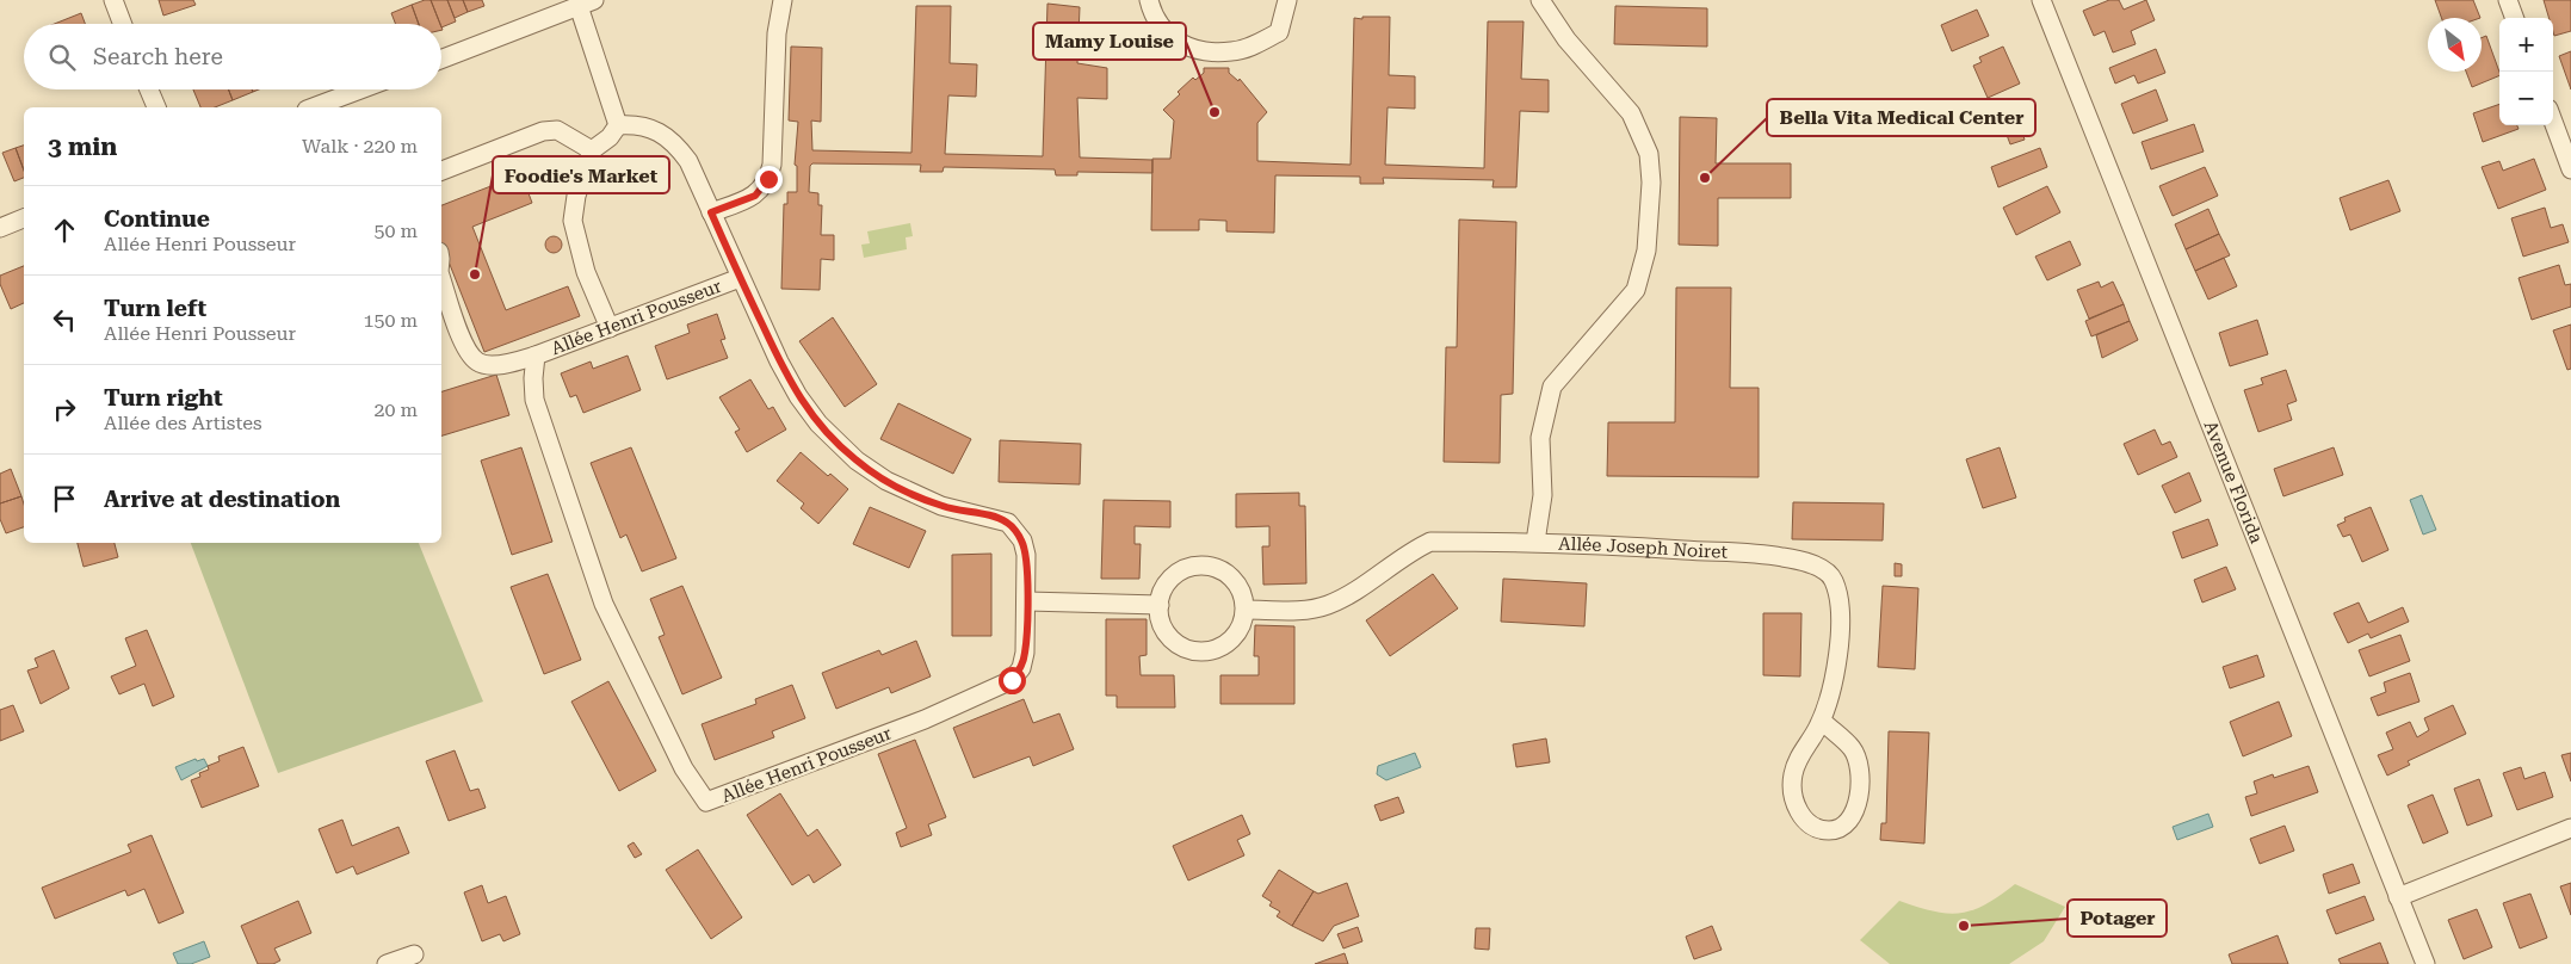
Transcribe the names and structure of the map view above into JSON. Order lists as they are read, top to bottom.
{
  "streets": {
    "street": ["Allée Henri Pousseur", "Avenue Florida", "Allée Joseph Noiret"]
  },
  "places": [
    "Mamy Louise",
    "Bella Vita Medical Center",
    "Foodie's Market",
    "Potager"
  ],
  "north": "bottom right",
  "page": {
    "map_buttons": ["+", "−"],
    "search": "Search here",
    "heading": ["3 min", "Walk · 220 m"],
    "list": [
      ["Continue", "Allée Henri Pousseur", "50 m"],
      ["Turn left", "Allée Henri Pousseur", "150 m"],
      ["Turn right", "Allée des Artistes", "20 m"],
      "Arrive at destination"
    ]
  }
}
